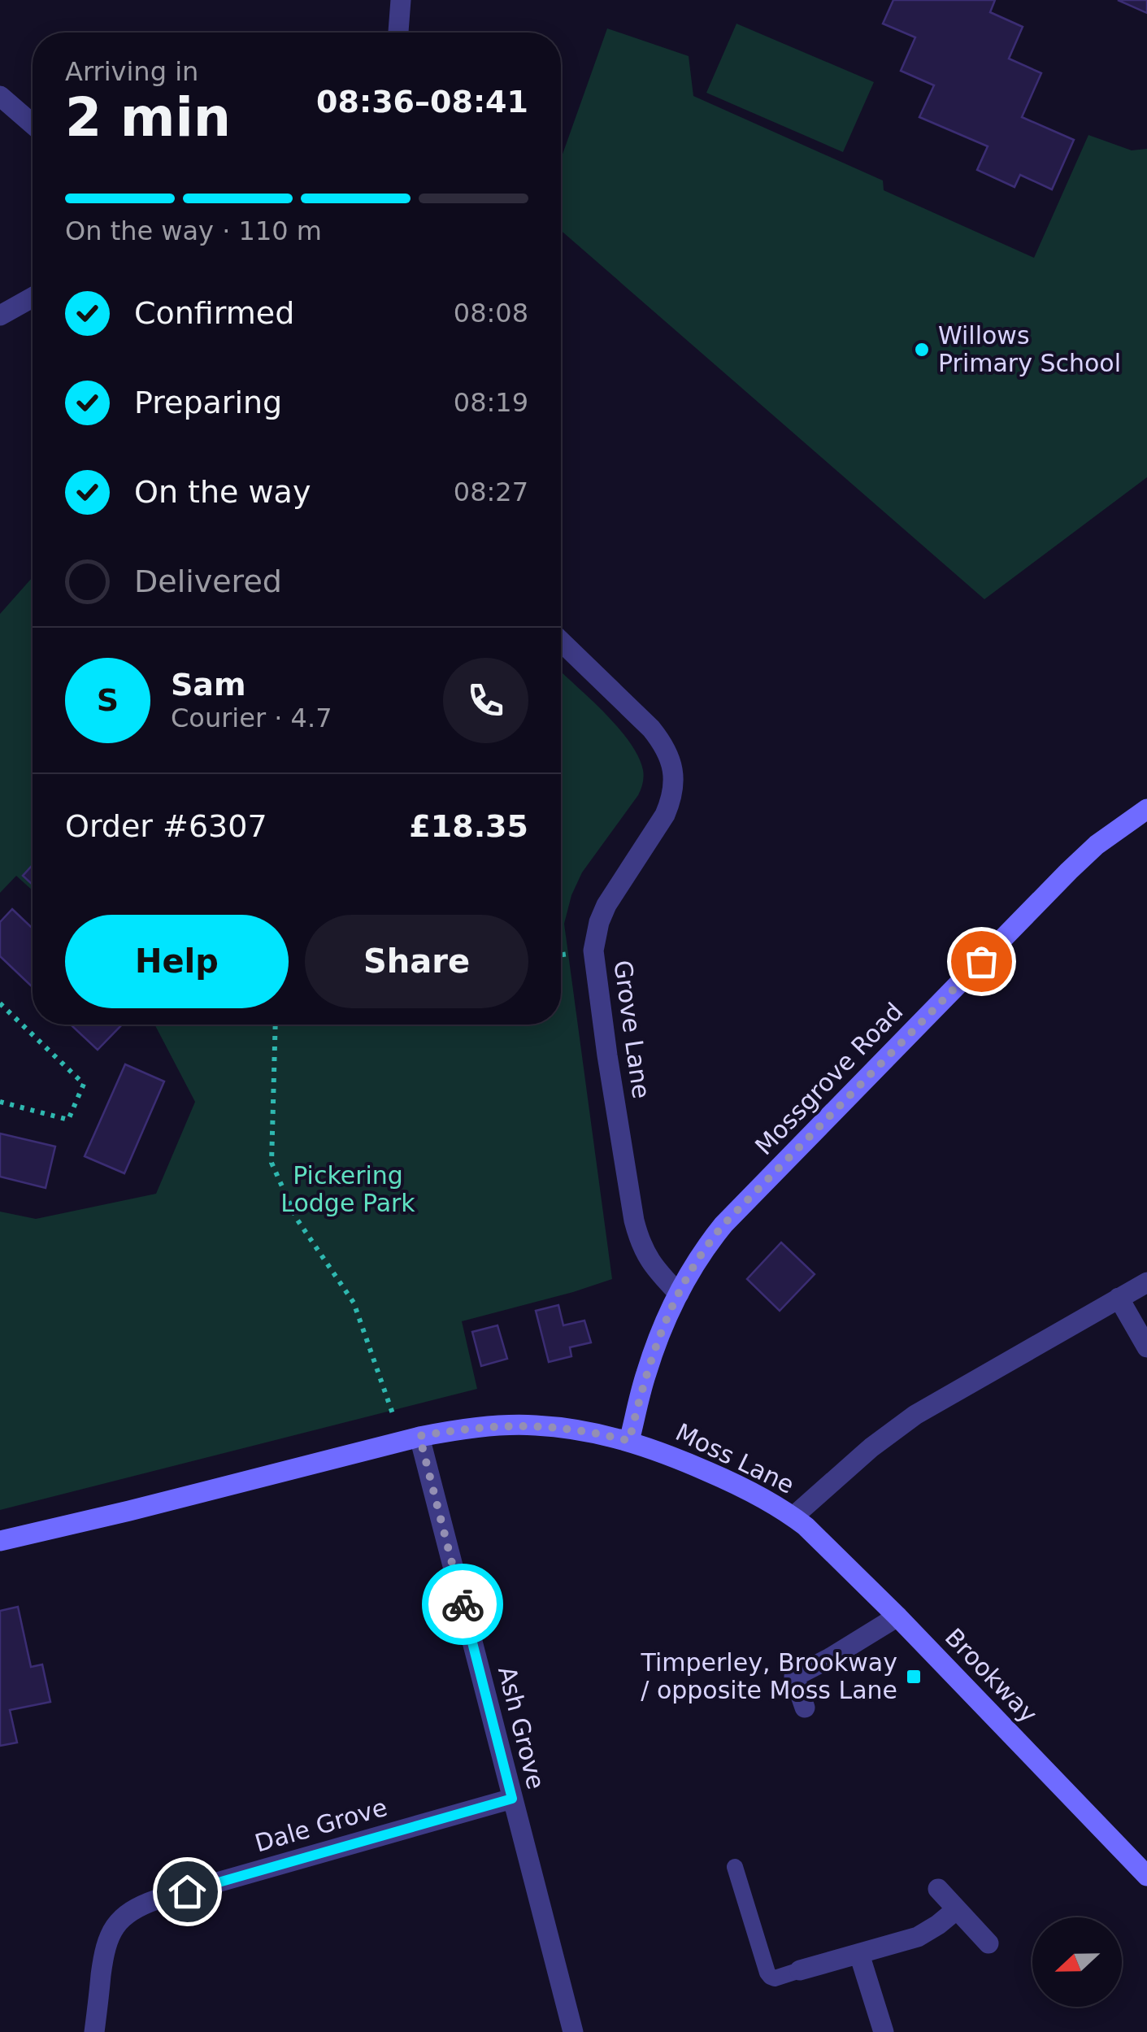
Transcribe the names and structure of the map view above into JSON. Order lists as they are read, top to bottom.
{
  "streets": {
    "street": [
      "Grove Lane",
      "Mossgrove Road",
      "Moss Lane",
      "Brookway",
      "Ash Grove",
      "Dale Grove"
    ]
  },
  "crossings": [
    ["Grove Lane", "Mossgrove Road"],
    ["Mossgrove Road", "Moss Lane"],
    ["Moss Lane", "Brookway"],
    ["Moss Lane", "Ash Grove"],
    ["Ash Grove", "Dale Grove"]
  ],
  "parks": ["Pickering Lodge Park"],
  "places": {
    "other": ["Willows Primary School"],
    "transit": ["Timperley, Brookway / opposite Moss Lane"]
  },
  "north": "left",
  "page": {
    "heading": ["2 min", "Arriving in", "08:36–08:41"],
    "panel": [
      "Sam",
      "Courier · 4.7",
      "Order #6307",
      "£18.35"
    ],
    "bar": "On the way · 110 m",
    "list": [
      ["Confirmed", "08:08"],
      ["Preparing", "08:19"],
      ["On the way", "08:27"],
      "Delivered"
    ],
    "round": "S",
    "buttons": ["Help", "Share"]
  }
}
